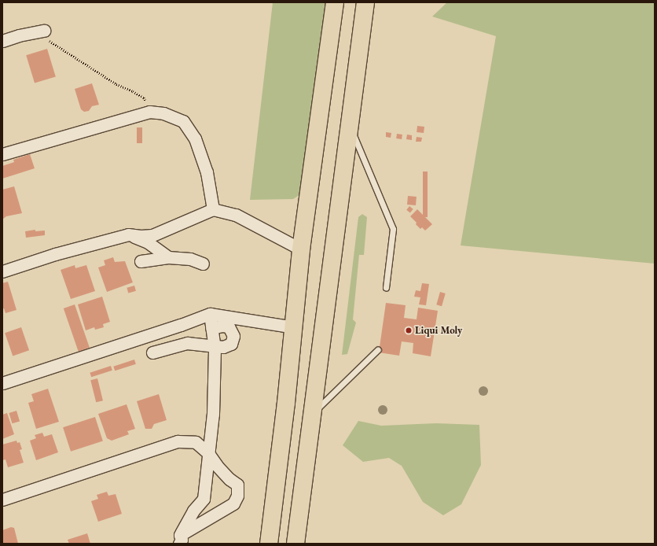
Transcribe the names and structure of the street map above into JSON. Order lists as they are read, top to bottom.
{
  "places": ["Liqui Moly"]
}
